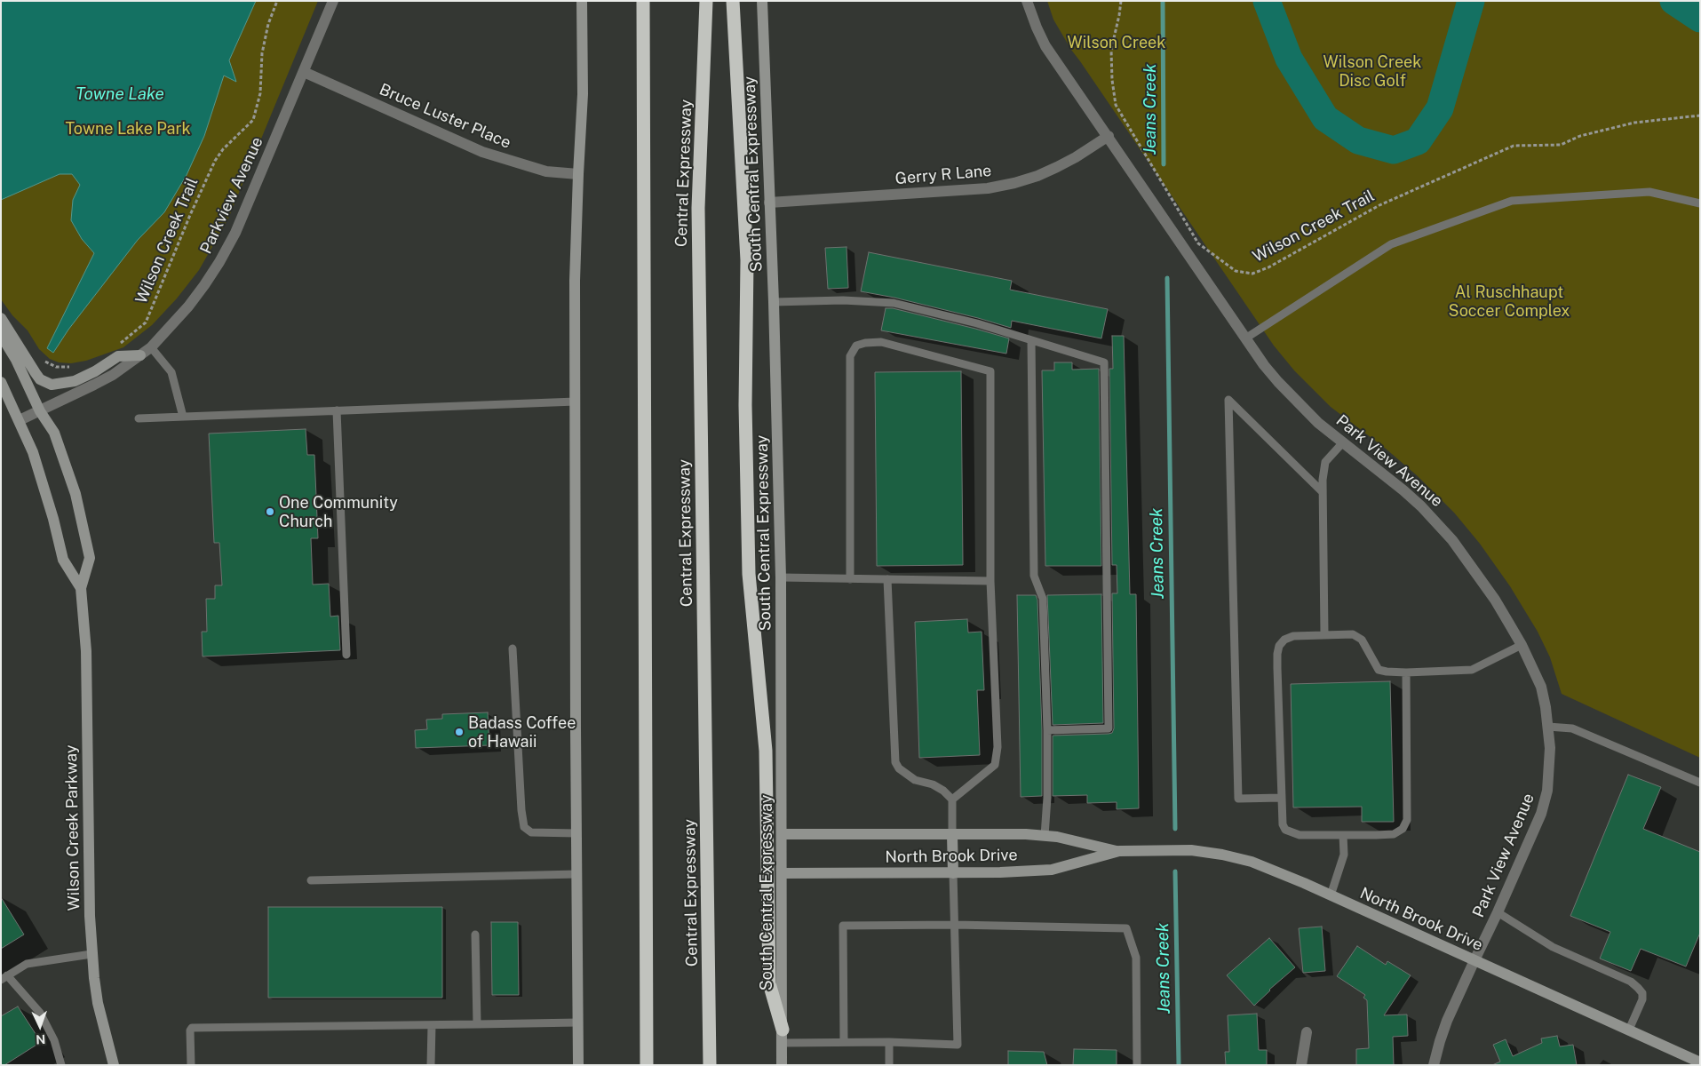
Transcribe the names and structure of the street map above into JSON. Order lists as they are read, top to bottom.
{
  "streets": {
    "highway": ["Central Expressway"],
    "main road": ["South Central Expressway", "Wilson Creek Parkway", "North Brook Drive"],
    "street": [
      "Bruce Luster Place",
      "Gerry R Lane",
      "Parkview Avenue",
      "Park View Avenue"
    ],
    "path": ["Wilson Creek Trail"]
  },
  "crossings": [
    ["Bruce Luster Place", "Parkview Avenue"],
    ["South Central Expressway", "Gerry R Lane"],
    ["South Central Expressway", "North Brook Drive"],
    ["Gerry R Lane", "Park View Avenue"],
    ["Parkview Avenue", "Wilson Creek Parkway"],
    ["Park View Avenue", "North Brook Drive"]
  ],
  "water": ["Towne Lake", "Jeans Creek"],
  "parks": [
    "Wilson Creek",
    "Wilson Creek Disc Golf",
    "Towne Lake Park",
    "Al Ruschhaupt Soccer Complex"
  ],
  "places": ["One Community Church", "Badass Coffee of Hawaii"],
  "north": "bottom"
}
